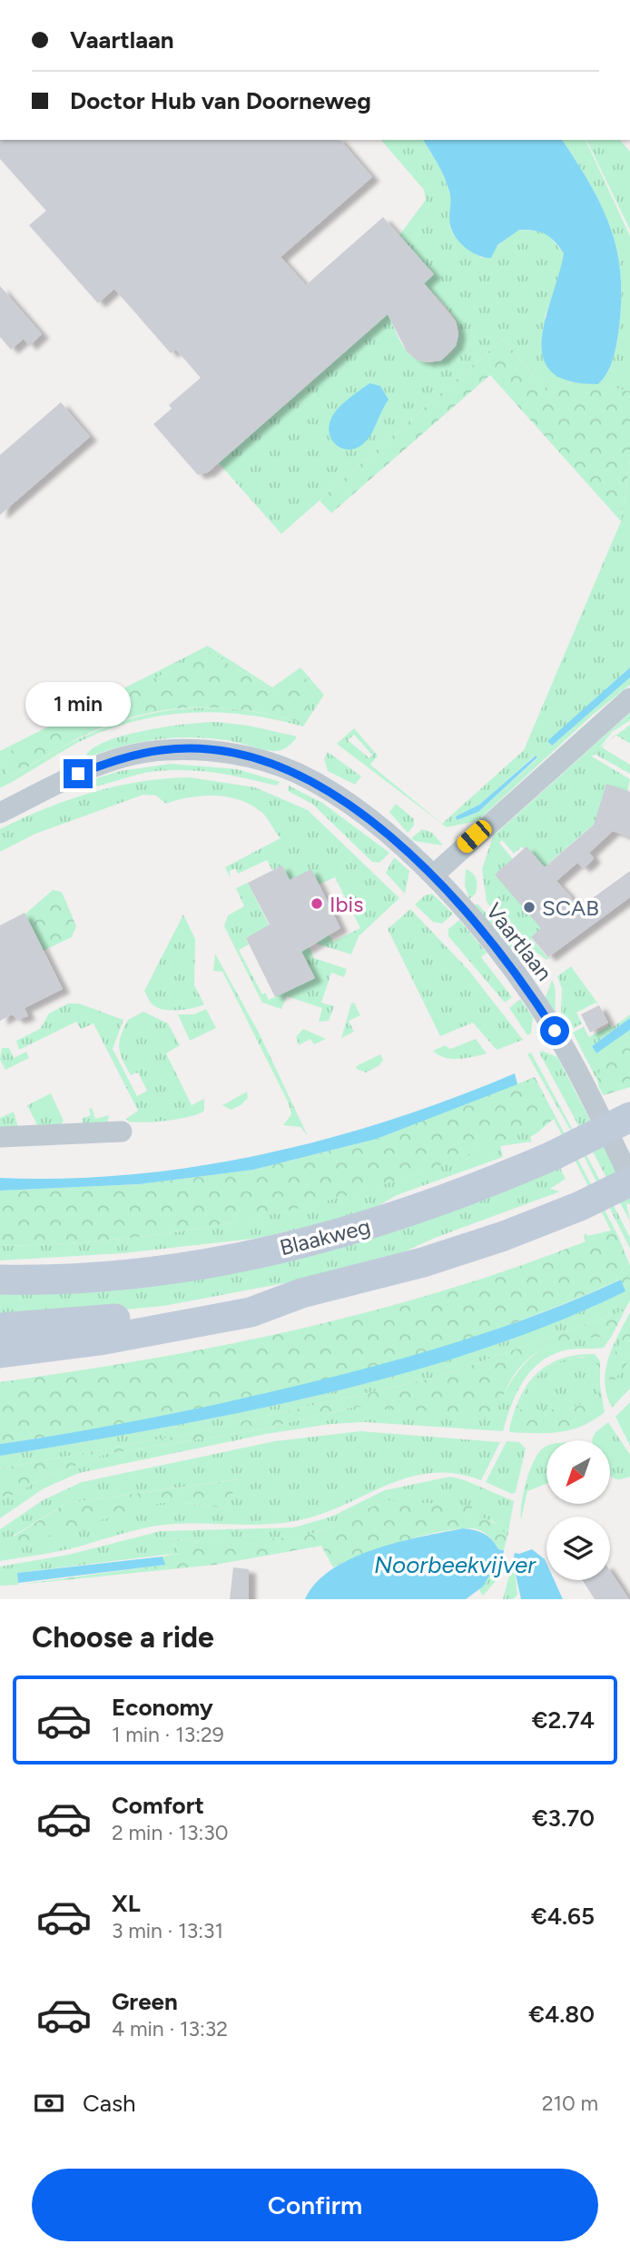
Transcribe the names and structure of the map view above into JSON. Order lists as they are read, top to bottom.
{
  "streets": {
    "main road": ["Blaakweg"],
    "street": ["Vaartlaan"]
  },
  "water": ["Noorbeekvijver"],
  "places": ["Ibis", "SCAB"],
  "north": "bottom left",
  "page": {
    "banner": ["Vaartlaan", "Doctor Hub van Doorneweg"],
    "bubble": "1 min",
    "heading": "Choose a ride",
    "list": [
      {
        "name": "Economy",
        "note": "1 min · 13:29",
        "value": "€2.74"
      },
      {
        "name": "Comfort",
        "note": "2 min · 13:30",
        "value": "€3.70"
      },
      {
        "name": "XL",
        "note": "3 min · 13:31",
        "value": "€4.65"
      },
      {
        "name": "Green",
        "note": "4 min · 13:32",
        "value": "€4.80"
      }
    ],
    "pay": ["Cash", "210 m"],
    "buttons": "Confirm"
  }
}
